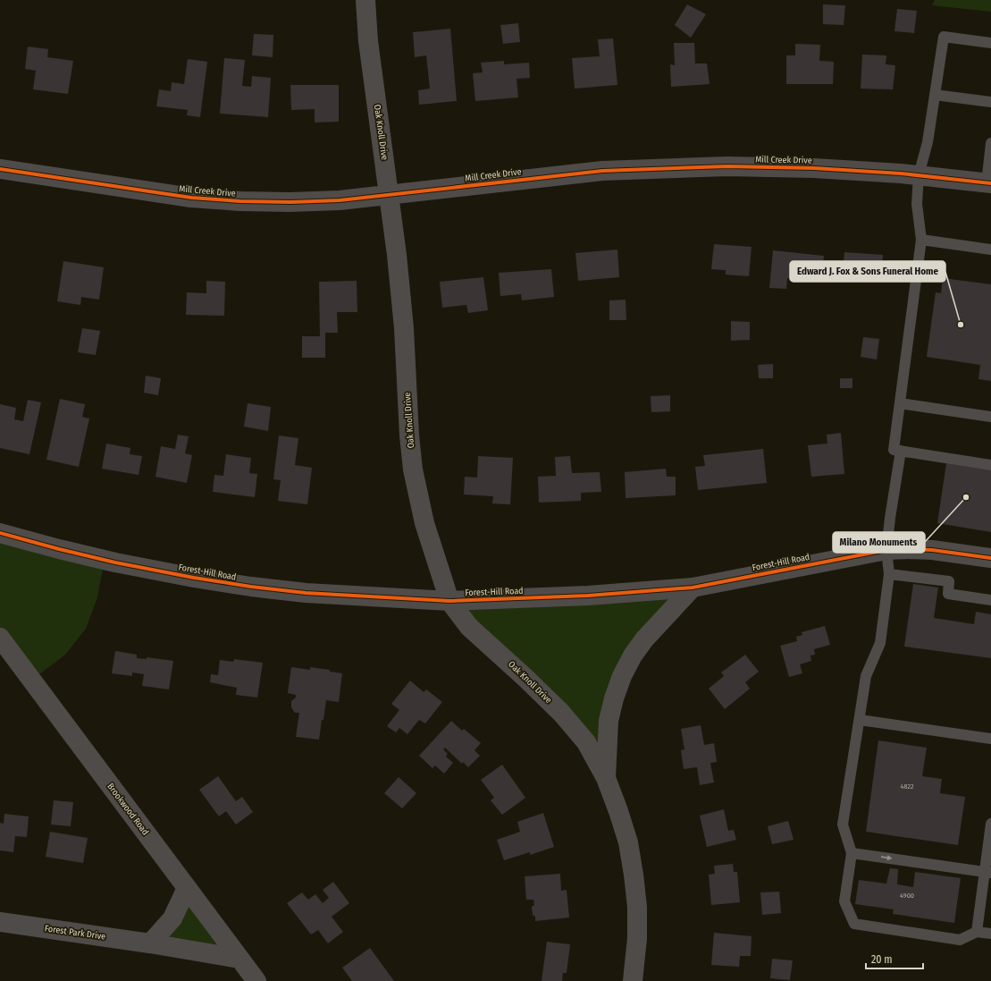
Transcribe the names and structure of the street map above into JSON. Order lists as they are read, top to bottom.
{
  "streets": {
    "street": [
      "Oak Knoll Drive",
      "Mill Creek Drive",
      "Forest-Hill Road",
      "Brookwood Road",
      "Forest Park Drive"
    ]
  },
  "crossings": [
    ["Oak Knoll Drive", "Mill Creek Drive"],
    ["Oak Knoll Drive", "Forest-Hill Road"],
    ["Brookwood Road", "Forest Park Drive"]
  ],
  "places": ["Edward J. Fox & Sons Funeral Home", "Milano Monuments"],
  "house_numbers": ["4822", "4900"],
  "scale_bar": "20 m"
}
